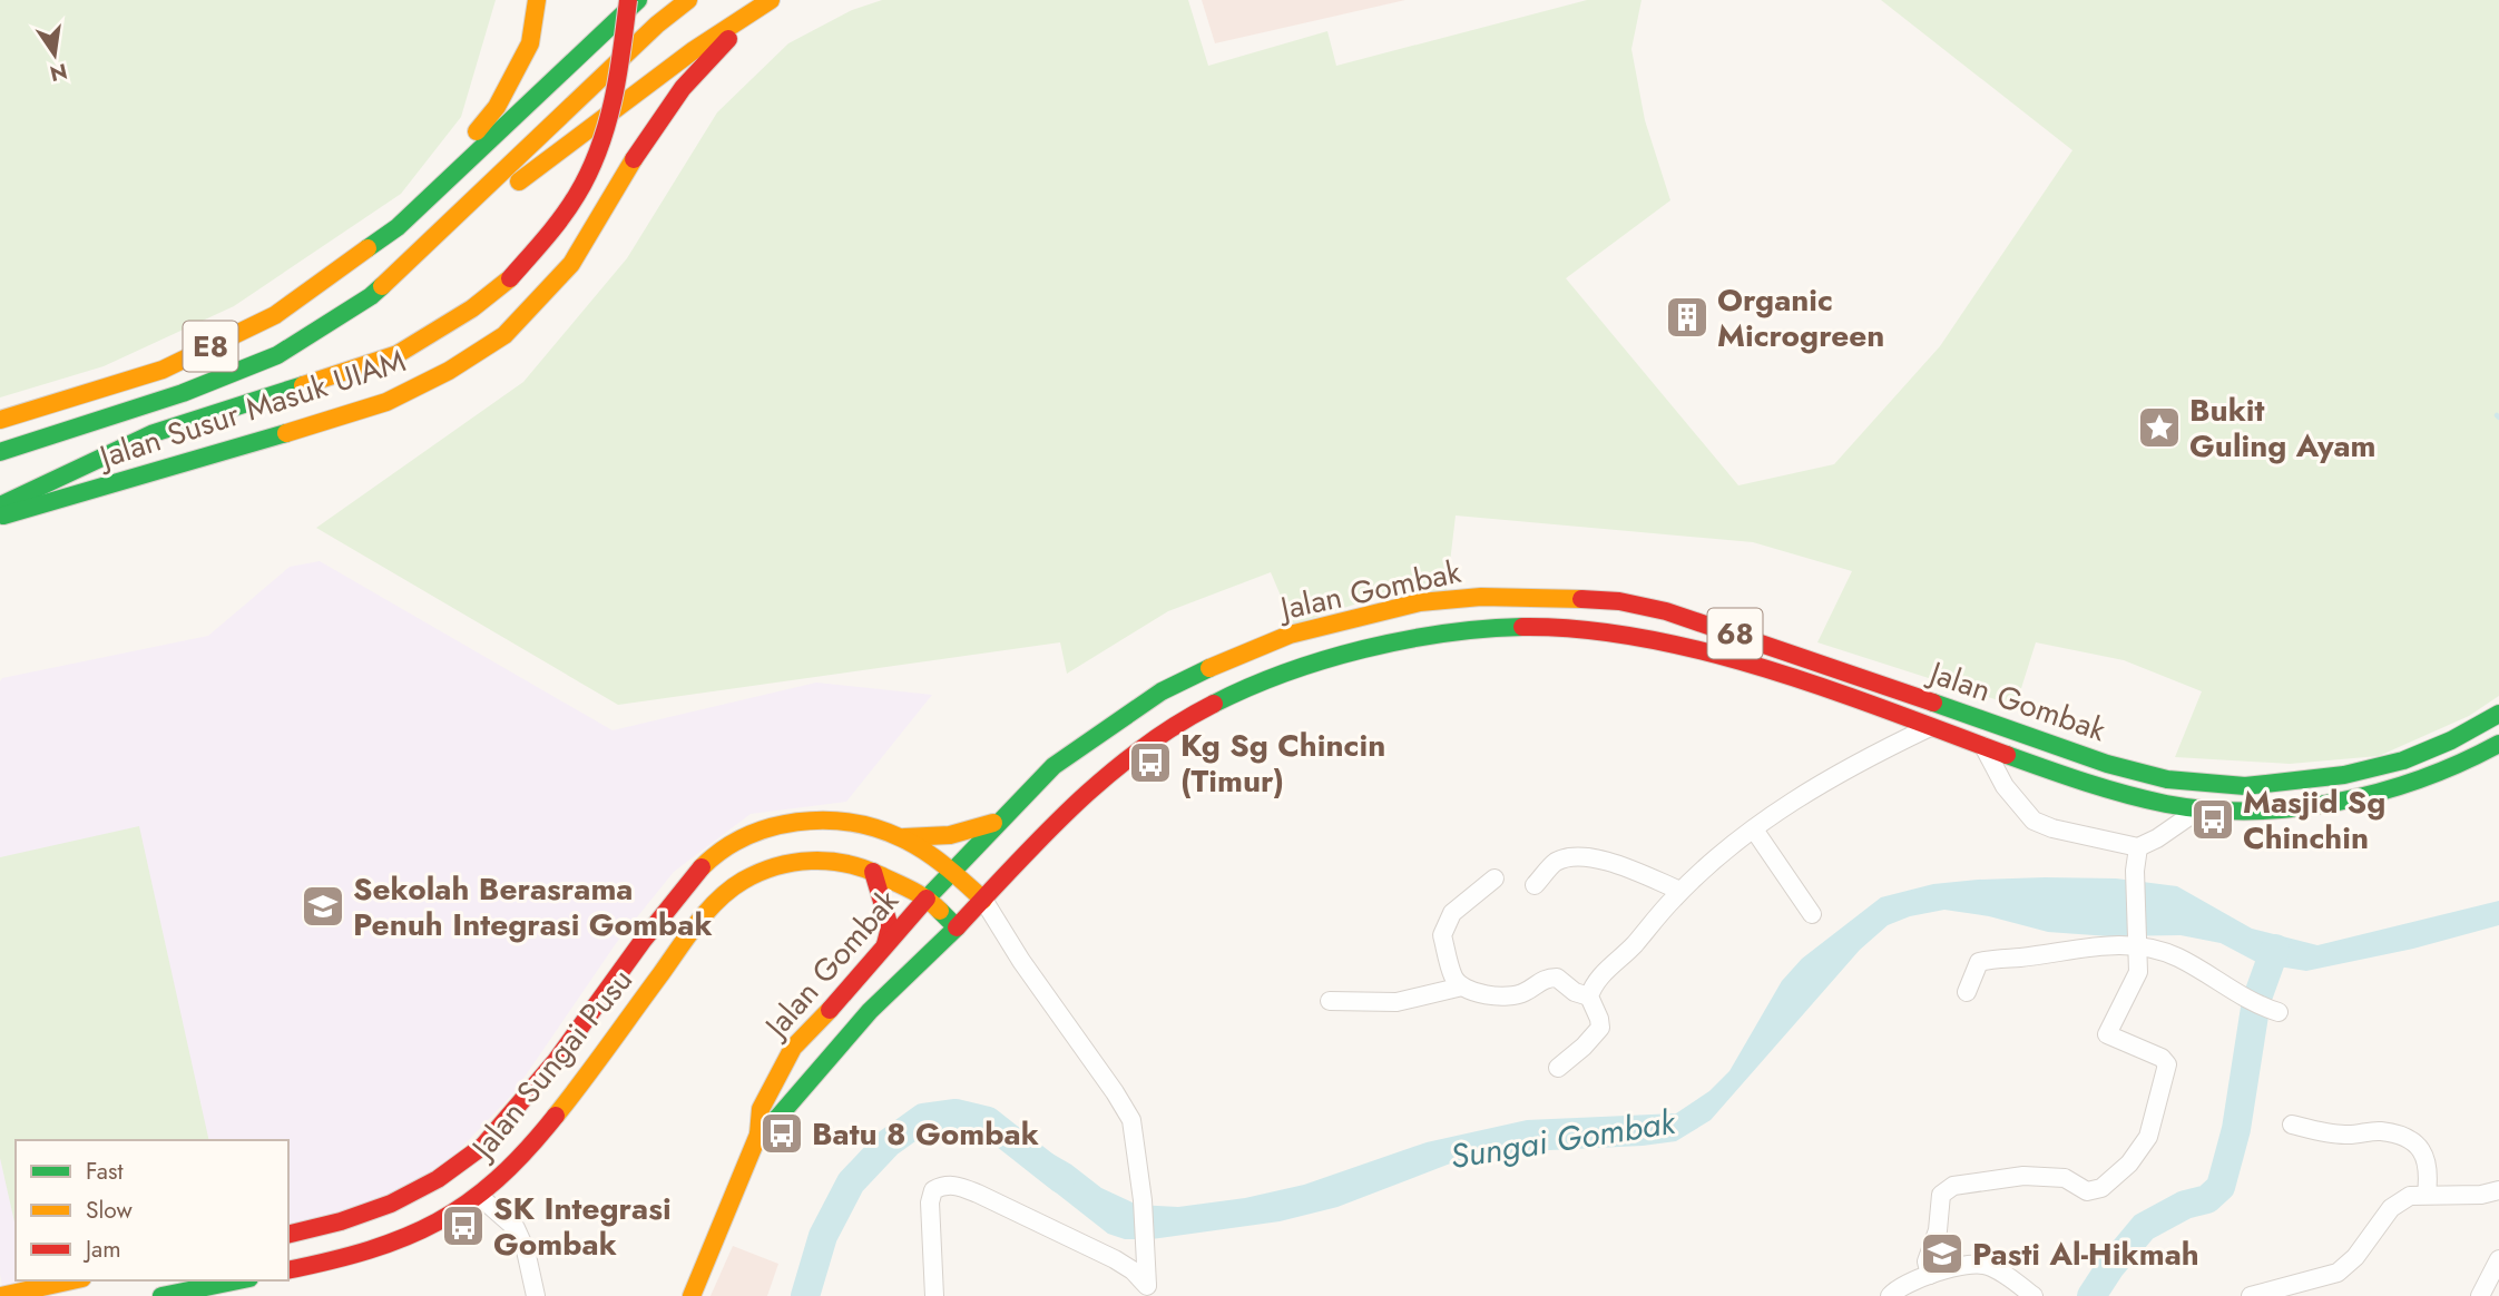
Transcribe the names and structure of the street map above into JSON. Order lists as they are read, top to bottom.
{
  "streets": {
    "main road": [
      "E8",
      "Jalan Susur Masuk UIAM",
      "Jalan Gombak",
      "68",
      "Jalan Sungai Pusu"
    ]
  },
  "crossings": [
    ["Jalan Gombak", "Jalan Sungai Pusu"]
  ],
  "water": ["Sungai Gombak"],
  "places": {
    "building": ["Organic Microgreen"],
    "place": ["Bukit Guling Ayam"],
    "bus stop": [
      "Kg Sg Chincin (Timur)",
      "Masjid Sg Chinchin",
      "Batu 8 Gombak",
      "SK Integrasi Gombak"
    ],
    "school or university": ["Sekolah Berasrama Penuh Integrasi Gombak", "Pasti Al-Hikmah"]
  },
  "legend": ["Fast", "Slow", "Jam"],
  "north": "bottom"
}
